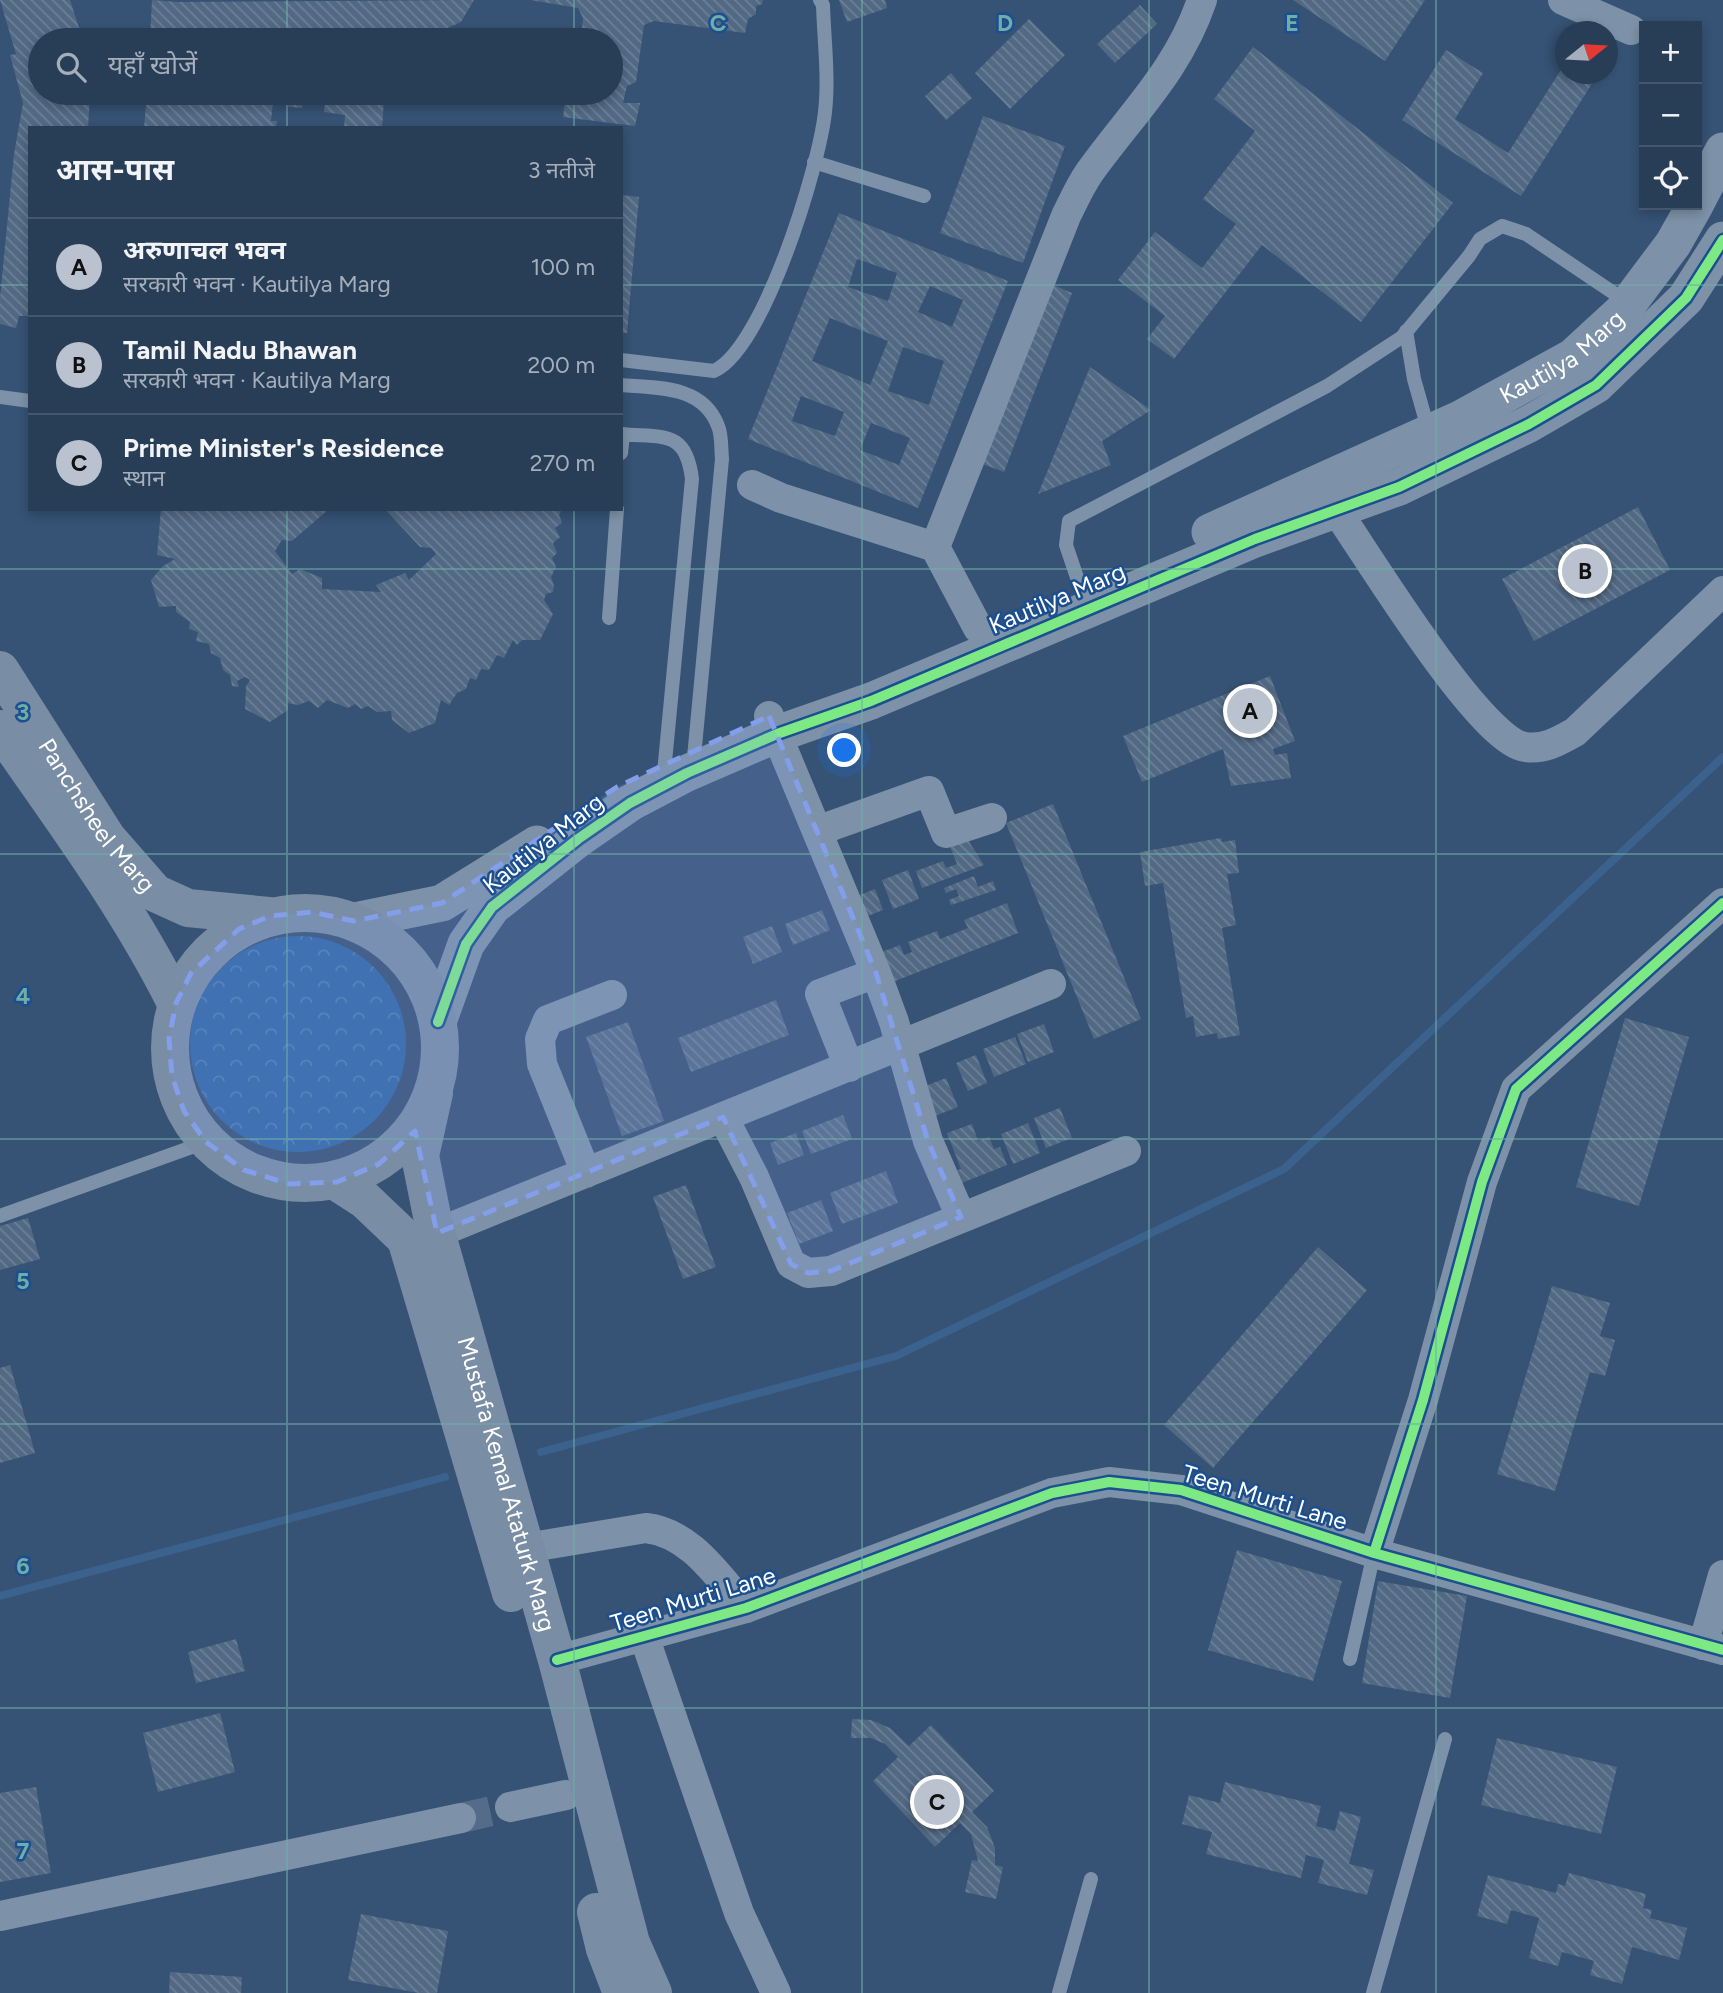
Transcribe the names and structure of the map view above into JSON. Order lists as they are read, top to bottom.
{
  "streets": {
    "main road": ["Panchsheel Marg", "Mustafa Kemal Ataturk Marg"],
    "street": ["Kautilya Marg", "Teen Murti Lane"]
  },
  "crossings": [
    ["Kautilya Marg", "Mustafa Kemal Ataturk Marg"],
    ["Panchsheel Marg", "Mustafa Kemal Ataturk Marg"],
    ["Mustafa Kemal Ataturk Marg", "Teen Murti Lane"]
  ],
  "north": "right",
  "page": {
    "map_buttons": ["+", "−"],
    "search": "यहाँ खोजें",
    "heading": ["आस-पास", "3 नतीजे"],
    "list": [
      {
        "mark": "A",
        "name": "अरुणाचल भवन",
        "note": "सरकारी भवन · Kautilya Marg",
        "value": "100 m"
      },
      {
        "mark": "B",
        "name": "Tamil Nadu Bhawan",
        "note": "सरकारी भवन · Kautilya Marg",
        "value": "200 m"
      },
      {
        "mark": "C",
        "name": "Prime Minister's Residence",
        "note": "स्थान",
        "value": "270 m"
      }
    ],
    "pins": ["B", "A", "C"]
  },
  "grid": {
    "columns": ["C", "D", "E"],
    "rows": [
      "3",
      "4",
      "5",
      "6",
      "7"
    ]
  }
}
